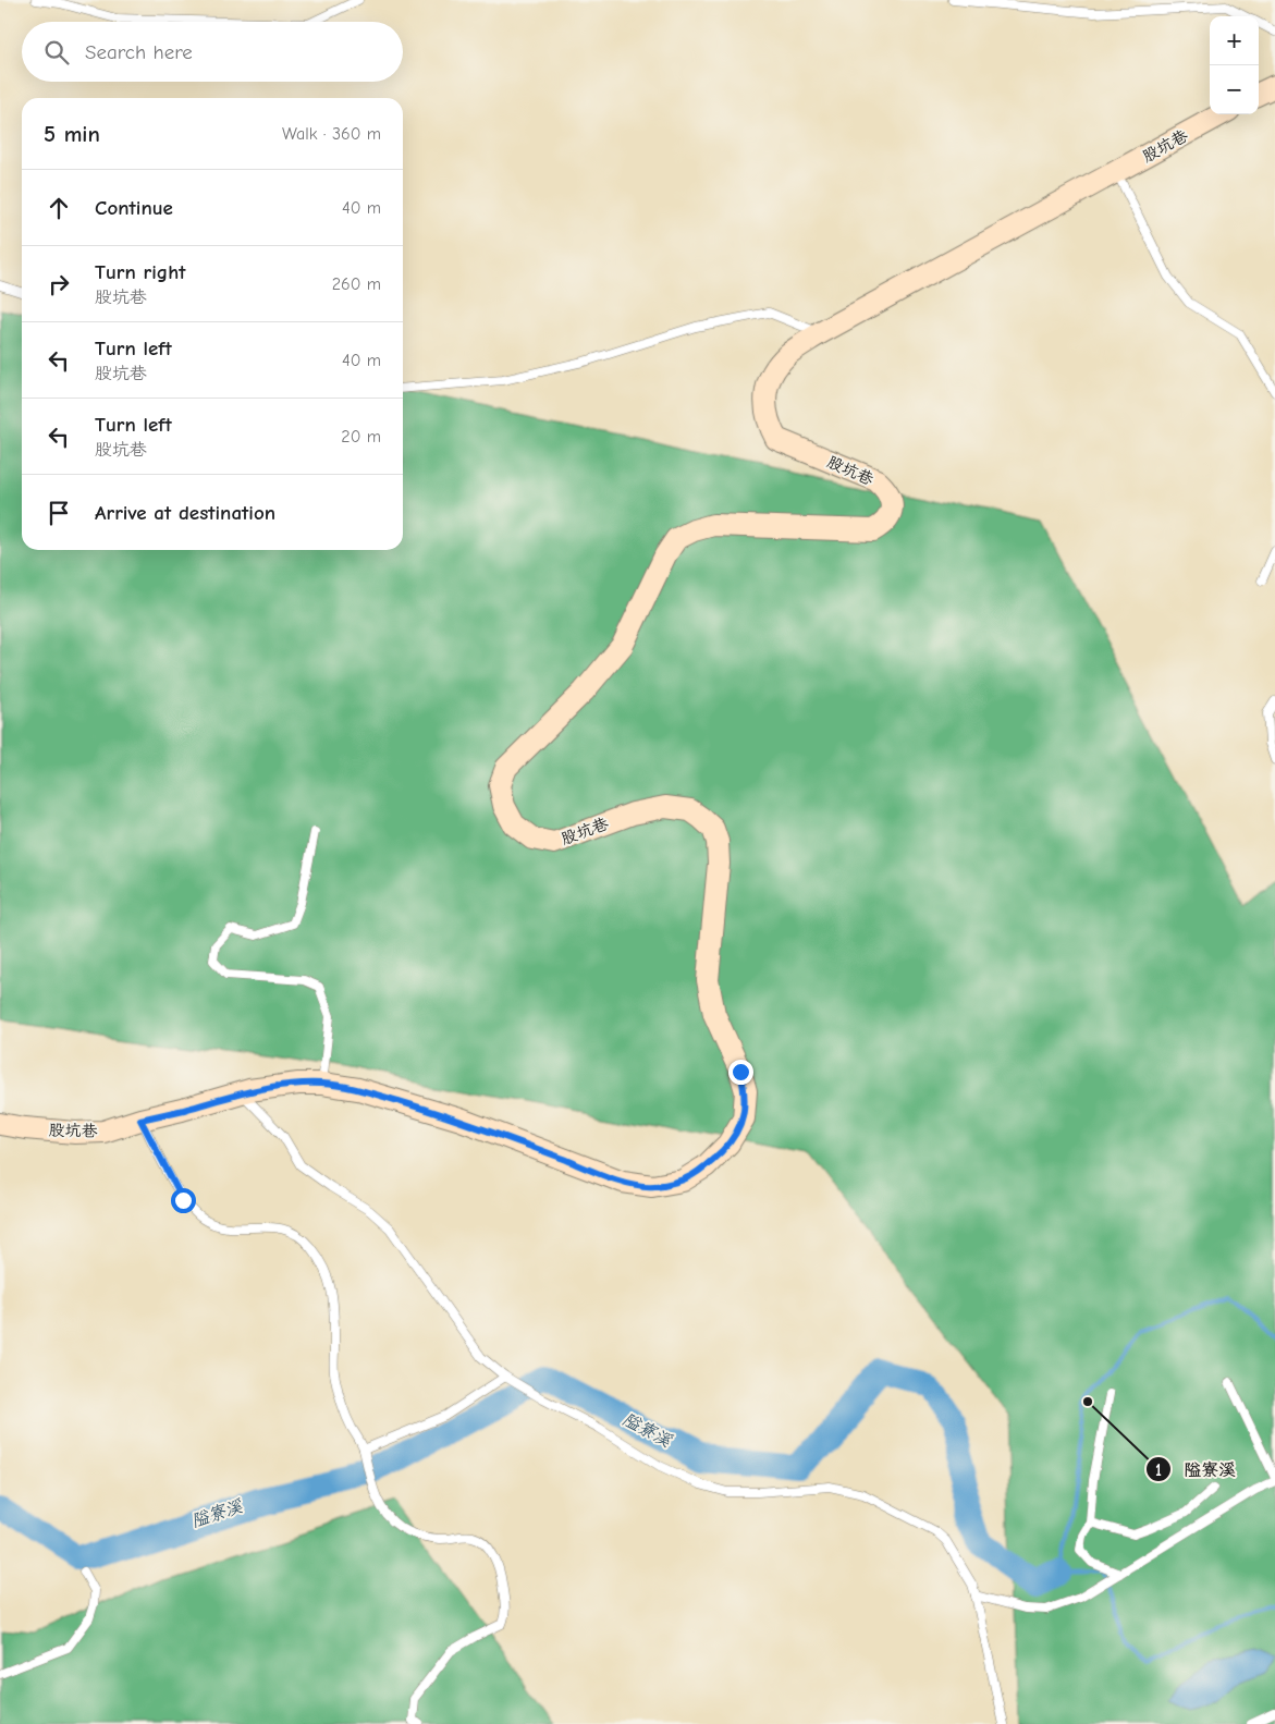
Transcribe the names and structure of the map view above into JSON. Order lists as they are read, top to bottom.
{
  "streets": {
    "street": ["股坑巷"]
  },
  "water": ["隘寮溪"],
  "places": ["隘寮溪"],
  "page": {
    "map_buttons": ["+", "−"],
    "search": "Search here",
    "heading": ["5 min", "Walk · 360 m"],
    "list": [
      ["Continue", "40 m"],
      ["Turn right", "股坑巷", "260 m"],
      ["Turn left", "股坑巷", "40 m"],
      ["Turn left", "股坑巷", "20 m"],
      "Arrive at destination"
    ]
  }
}
